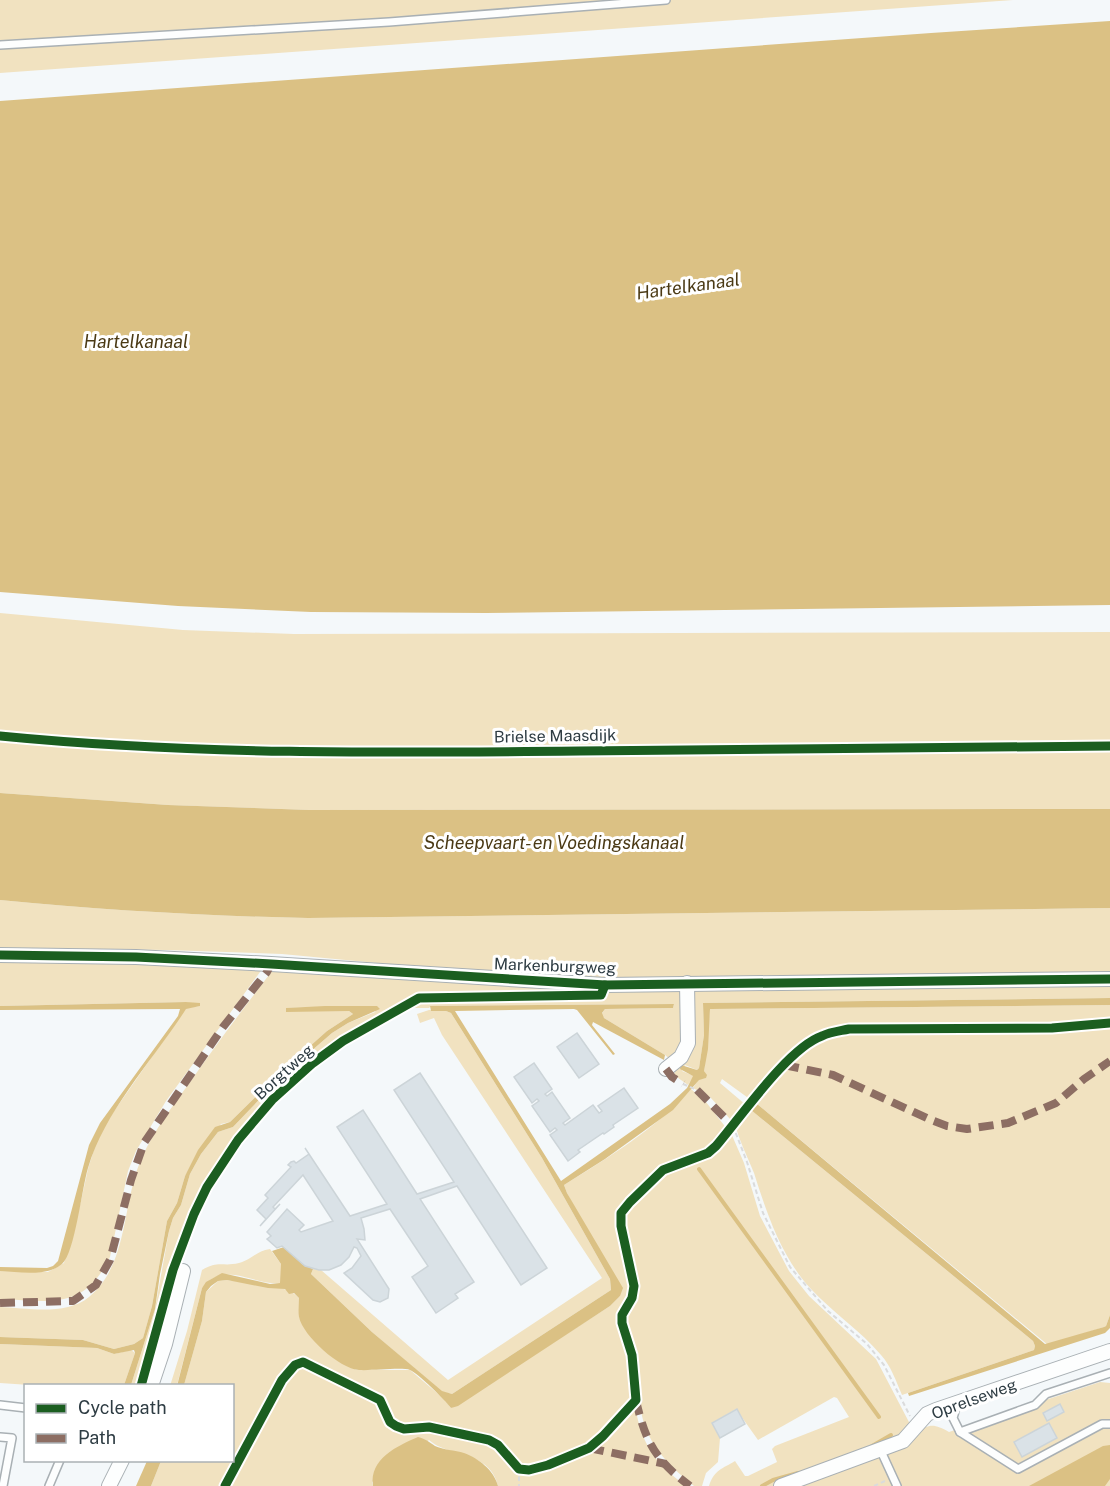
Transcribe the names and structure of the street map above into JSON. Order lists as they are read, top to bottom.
{
  "streets": {
    "street": ["Markenburgweg", "Oprelseweg"],
    "cycle path": ["Brielse Maasdijk", "Borgtweg"]
  },
  "water": ["Hartelkanaal", "Scheepvaart- en Voedingskanaal"],
  "legend": ["Cycle path", "Path"]
}
